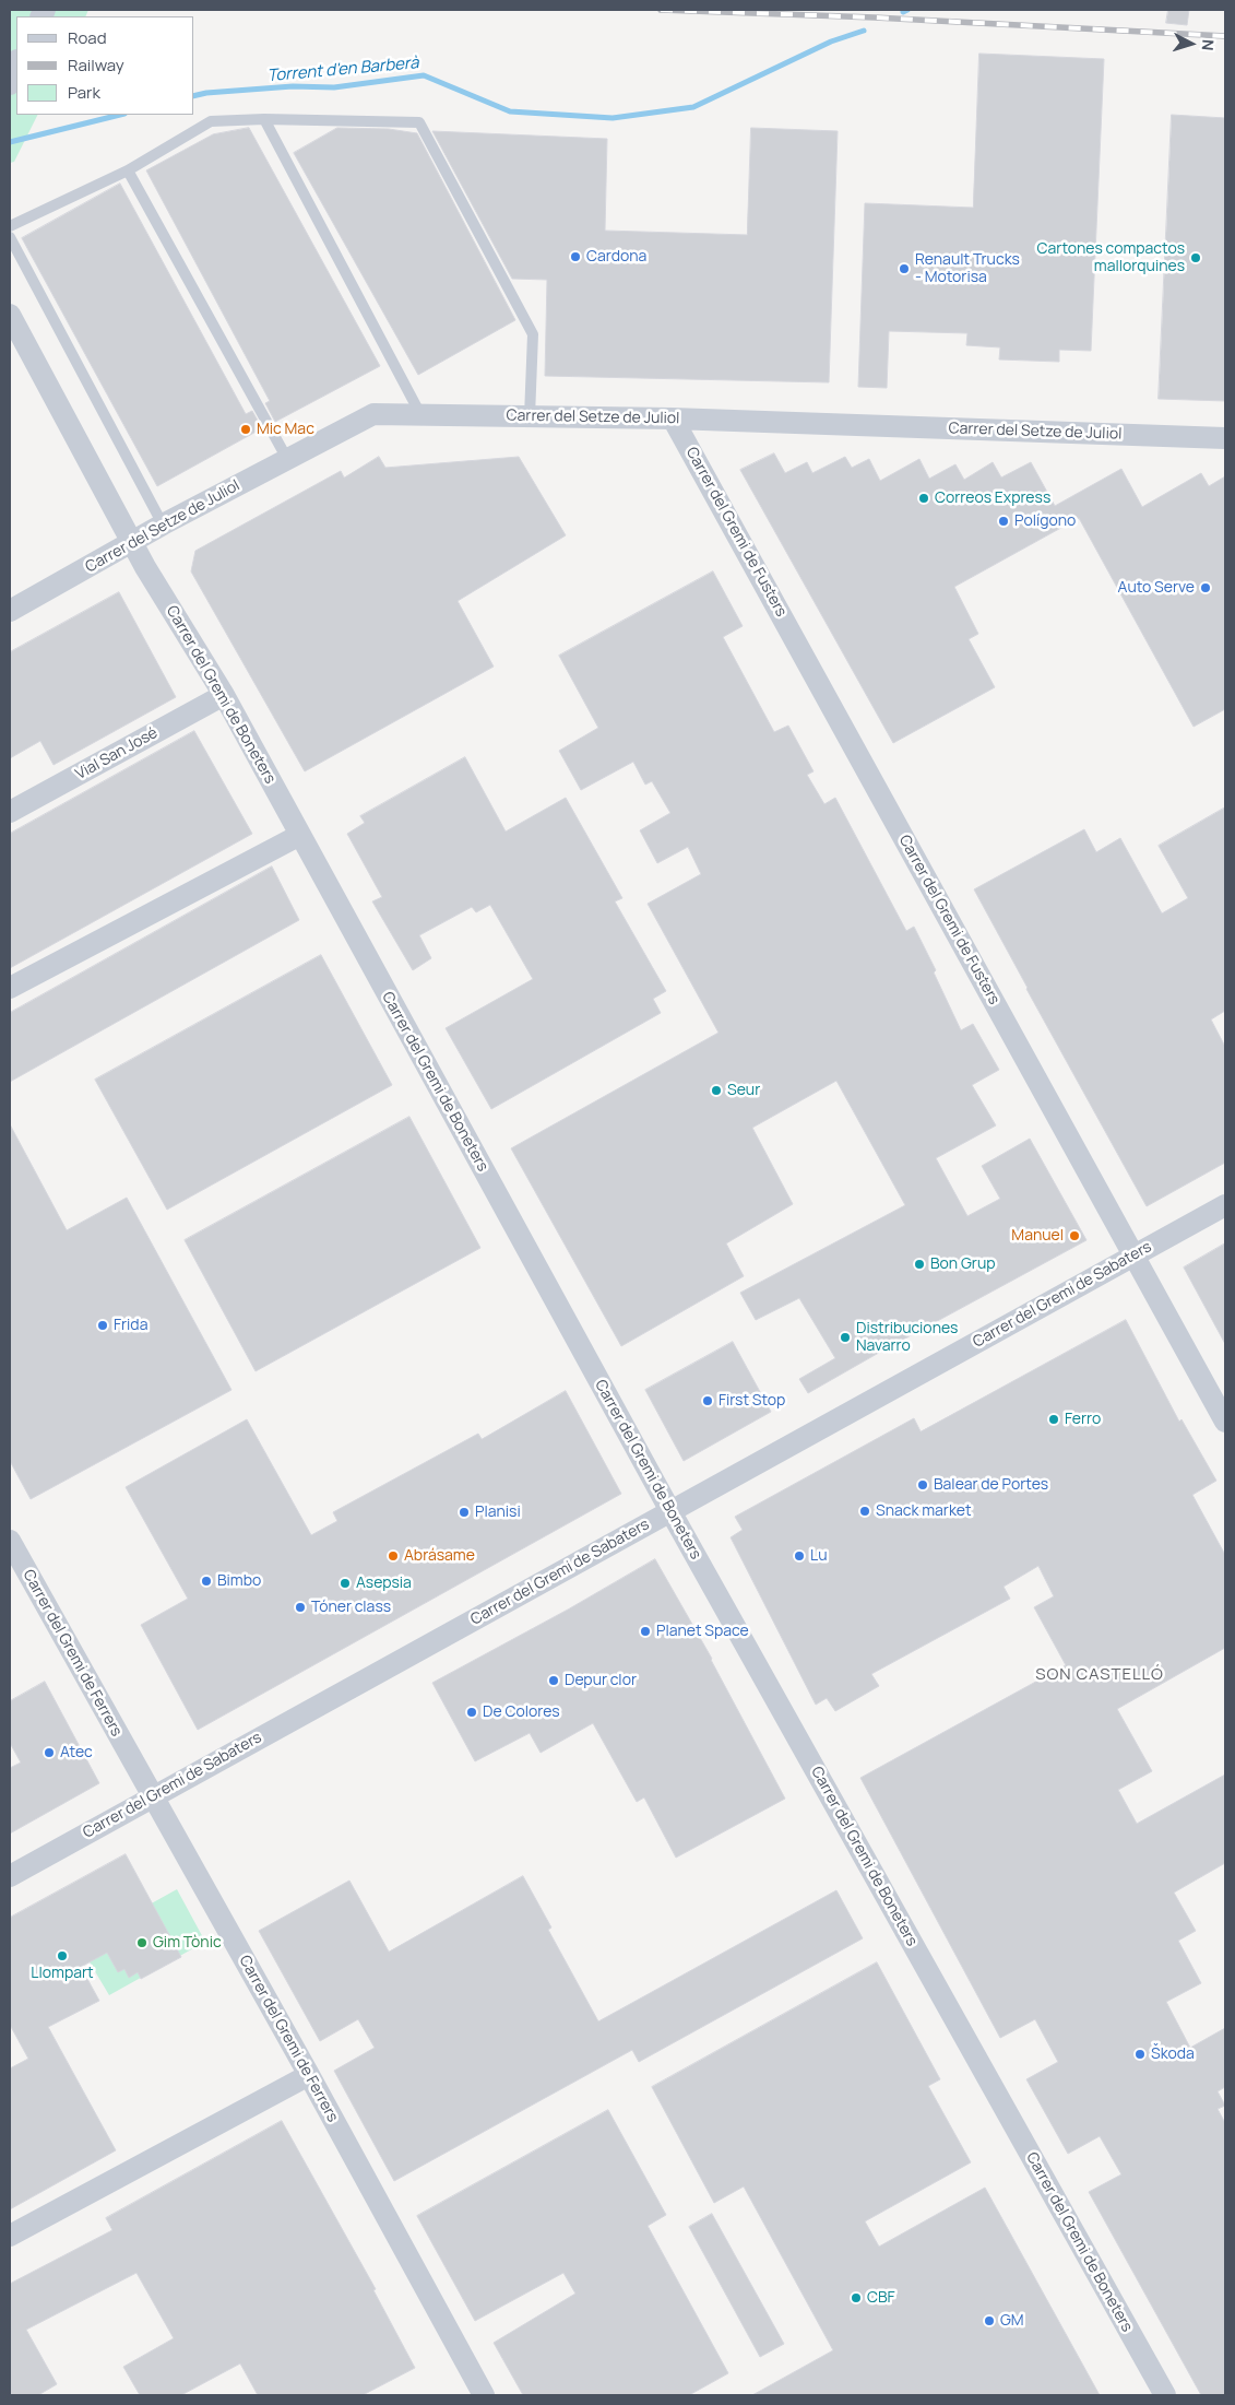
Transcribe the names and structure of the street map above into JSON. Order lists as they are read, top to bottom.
{
  "streets": {
    "street": [
      "Carrer del Setze de Juliol",
      "Carrer del Gremi de Fusters",
      "Carrer del Gremi de Boneters",
      "Vial San José",
      "Carrer del Gremi de Sabaters",
      "Carrer del Gremi de Ferrers"
    ]
  },
  "crossings": [
    ["Carrer del Setze de Juliol", "Carrer del Gremi de Fusters"],
    ["Carrer del Setze de Juliol", "Carrer del Gremi de Boneters"],
    ["Carrer del Gremi de Fusters", "Carrer del Gremi de Sabaters"],
    ["Carrer del Gremi de Boneters", "Vial San José"],
    ["Carrer del Gremi de Boneters", "Carrer del Gremi de Sabaters"],
    ["Carrer del Gremi de Sabaters", "Carrer del Gremi de Ferrers"]
  ],
  "districts": ["SON CASTELLÓ"],
  "water": ["Torrent d'en Barberà"],
  "places": [
    "Cardona",
    "Cartones compactos mallorquines",
    "Renault Trucks - Motorisa",
    "Mic Mac",
    "Correos Express",
    "Polígono",
    "Auto Serve",
    "Seur",
    "Manuel",
    "Bon Grup",
    "Frida",
    "Distribuciones Navarro",
    "First Stop",
    "Ferro",
    "Balear de Portes",
    "Snack market",
    "Planisi",
    "Abrásame",
    "Lu",
    "Bimbo",
    "Asepsia",
    "Tóner class",
    "Planet Space",
    "Depur clor",
    "De Colores",
    "Atec",
    "Gim Tònic",
    "Llompart",
    "Škoda",
    "CBF",
    "GM"
  ],
  "legend": ["Road", "Railway", "Park"],
  "north": "right"
}
